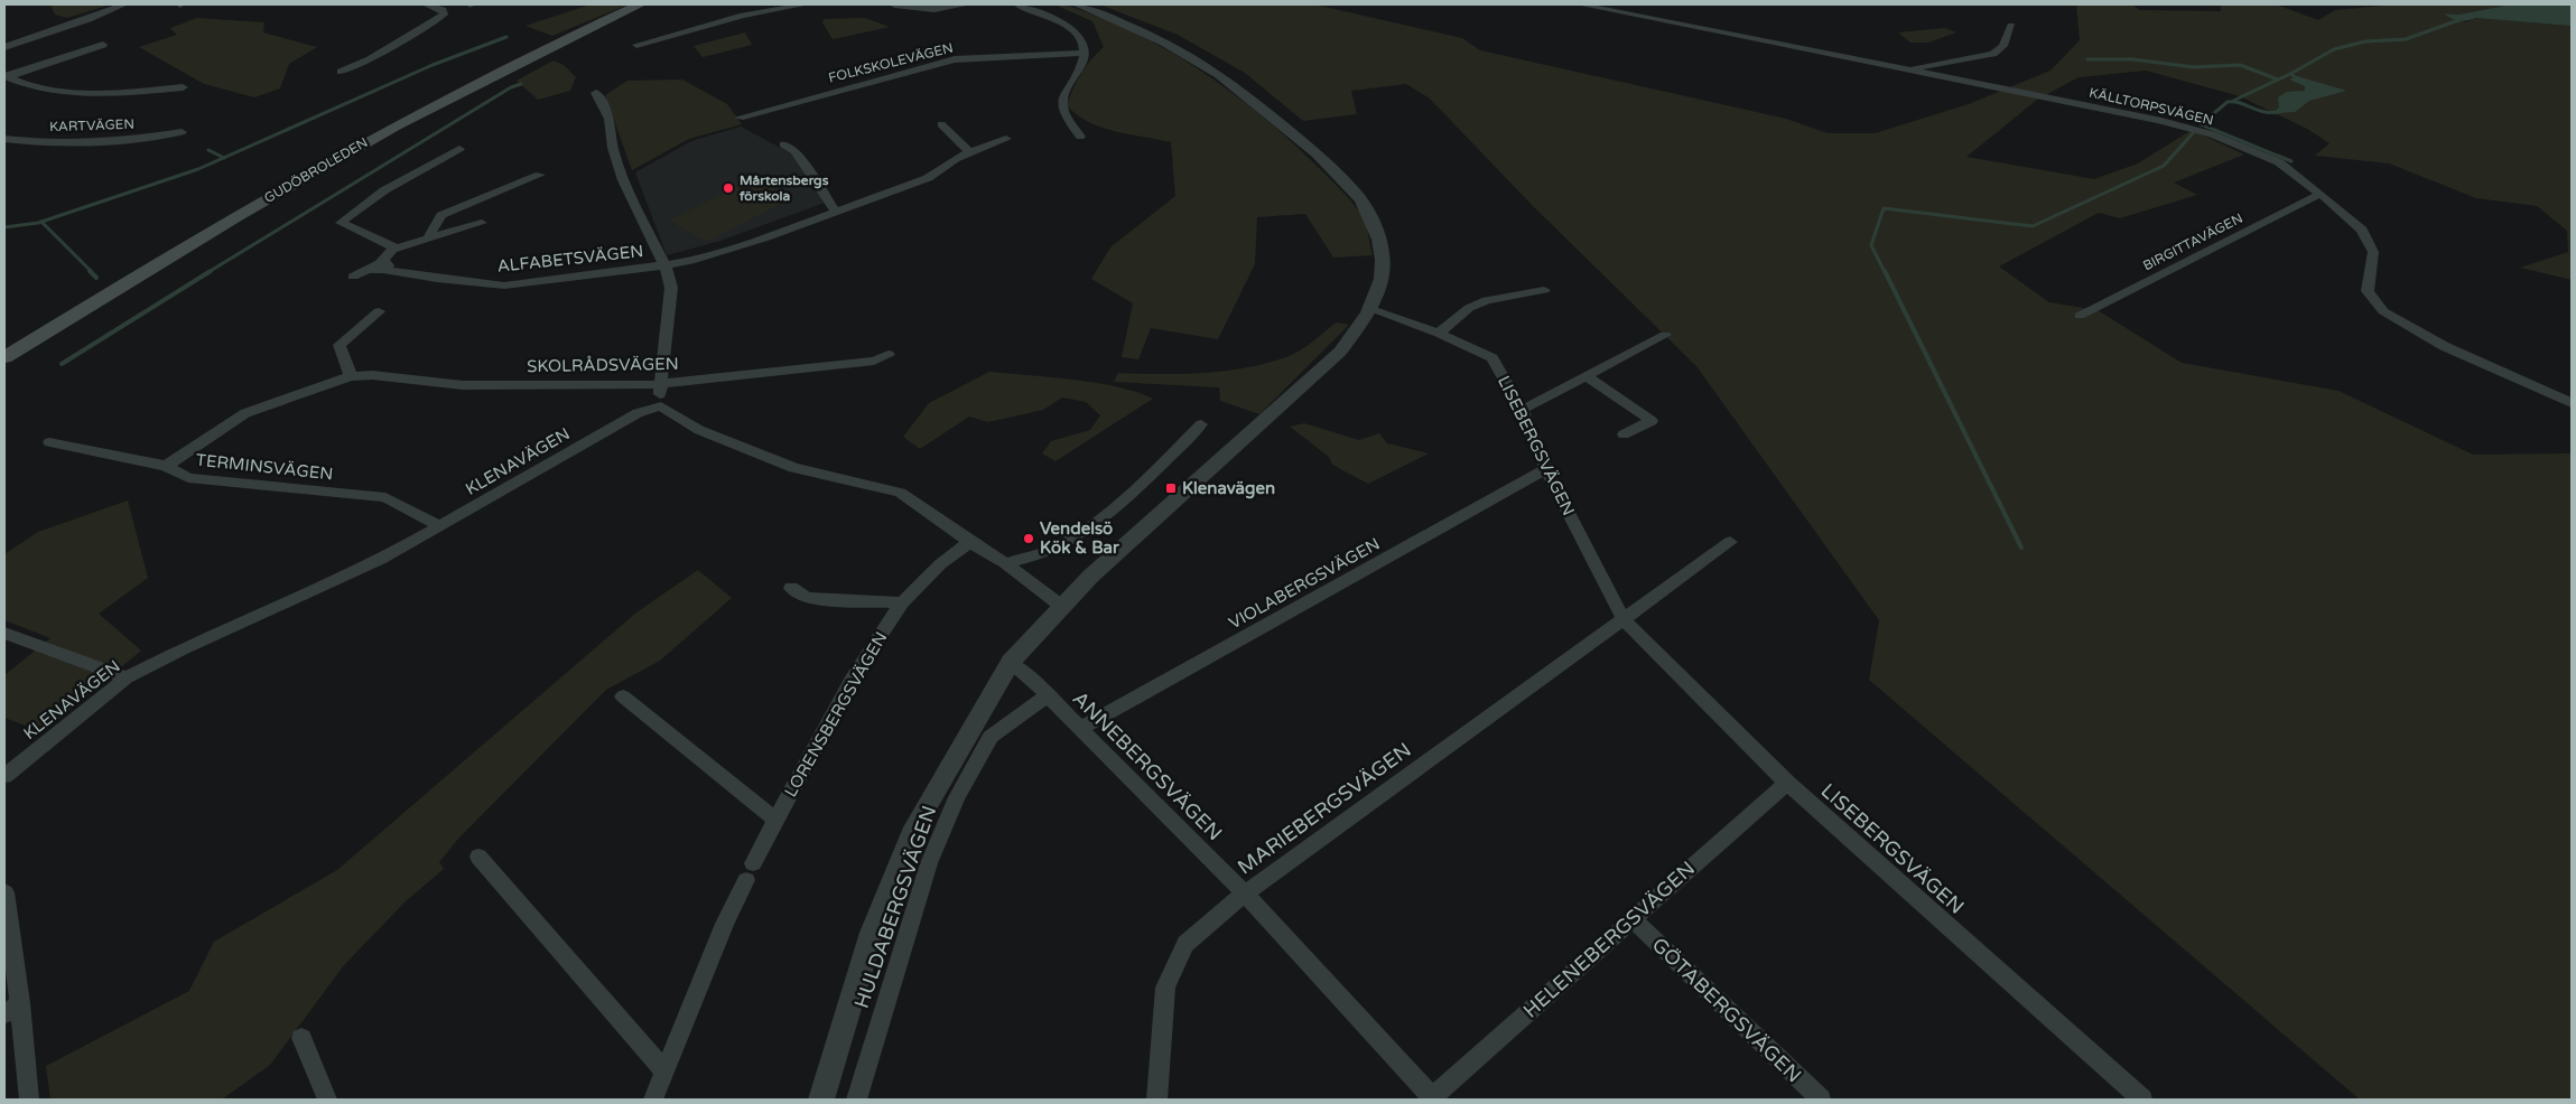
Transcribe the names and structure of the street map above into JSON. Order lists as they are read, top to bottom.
{
  "streets": {
    "main road": ["GUDÖBROLEDEN"],
    "street": [
      "FOLKSKOLEVÄGEN",
      "KÄLLTORPSVÄGEN",
      "KARTVÄGEN",
      "BIRGITTAVÄGEN",
      "ALFABETSVÄGEN",
      "SKOLRÅDSVÄGEN",
      "LISEBERGSVÄGEN",
      "KLENAVÄGEN",
      "TERMINSVÄGEN",
      "VIOLABERGSVÄGEN",
      "LORENSBERGSVÄGEN",
      "ANNEBERGSVÄGEN",
      "MARIEBERGSVÄGEN",
      "HULDABERGSVÄGEN",
      "HELENEBERGSVÄGEN",
      "GÖTABERGSVÄGEN"
    ]
  },
  "crossings": [
    ["KÄLLTORPSVÄGEN", "BIRGITTAVÄGEN"],
    ["SKOLRÅDSVÄGEN", "TERMINSVÄGEN"],
    ["LISEBERGSVÄGEN", "VIOLABERGSVÄGEN"],
    ["LISEBERGSVÄGEN", "MARIEBERGSVÄGEN"],
    ["LISEBERGSVÄGEN", "HELENEBERGSVÄGEN"],
    ["KLENAVÄGEN", "TERMINSVÄGEN"],
    ["VIOLABERGSVÄGEN", "ANNEBERGSVÄGEN"],
    ["ANNEBERGSVÄGEN", "MARIEBERGSVÄGEN"],
    ["ANNEBERGSVÄGEN", "HULDABERGSVÄGEN"],
    ["ANNEBERGSVÄGEN", "HELENEBERGSVÄGEN"],
    ["HELENEBERGSVÄGEN", "GÖTABERGSVÄGEN"]
  ],
  "places": {
    "other": ["Mårtensbergs förskola", "Vendelsö Kök & Bar"],
    "transit": ["Klenavägen"]
  }
}
